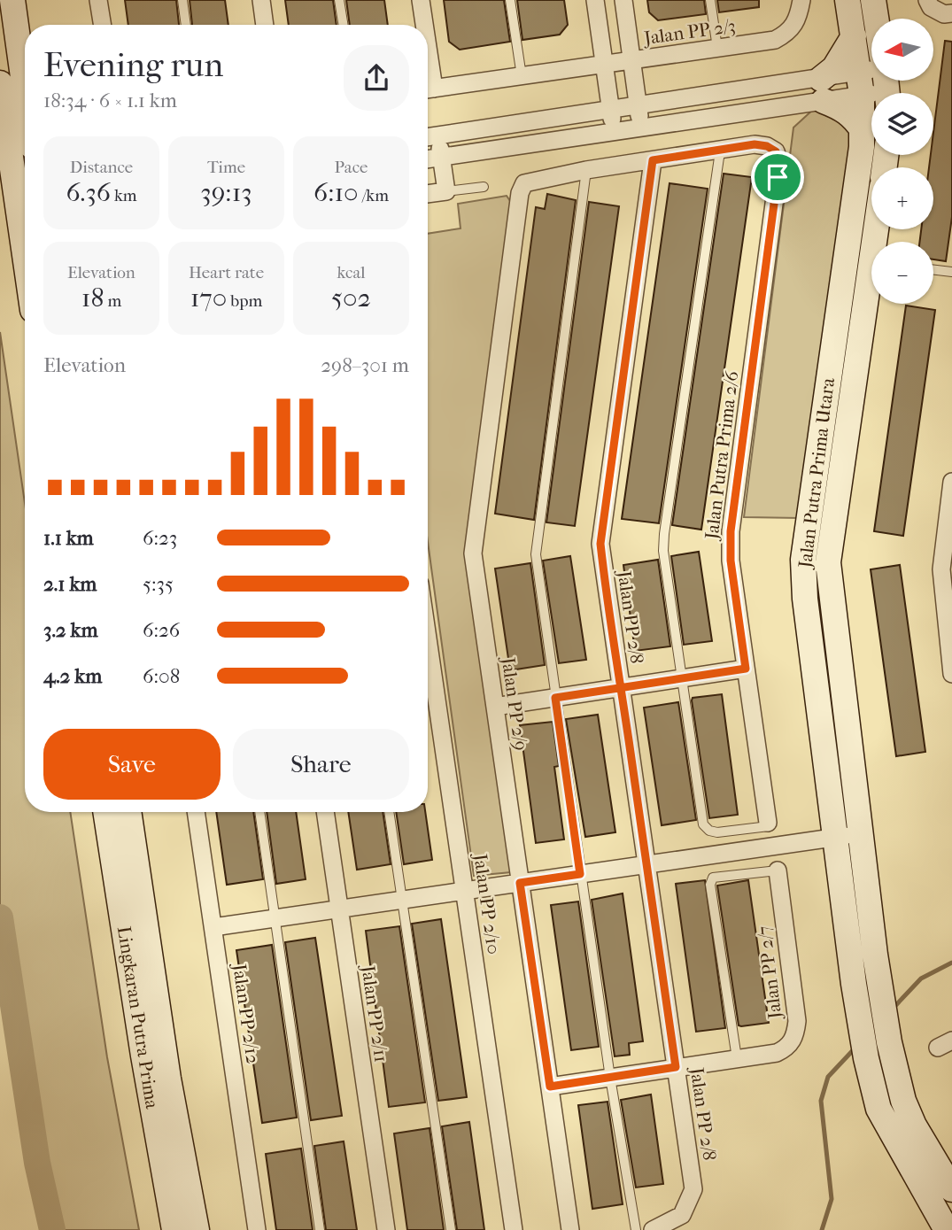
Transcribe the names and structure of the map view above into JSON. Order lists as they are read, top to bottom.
{
  "streets": {
    "main road": ["Jalan Putra Prima Utara", "Lingkaran Putra Prima"],
    "street": [
      "Jalan PP 2/3",
      "Jalan Putra Prima 2/6",
      "Jalan PP 2/8",
      "Jalan PP 2/9",
      "Jalan PP 2/10",
      "Jalan PP 2/7",
      "Jalan PP 2/12",
      "Jalan PP 2/11"
    ]
  },
  "crossings": [
    ["Jalan PP 2/8", "Jalan PP 2/7"],
    ["Jalan PP 2/9", "Jalan PP 2/7"]
  ],
  "north": "left",
  "page": {
    "map_buttons": ["+", "−"],
    "heading": ["Evening run", "18:34 · 6 × 1.1 km"],
    "stats": [
      ["Distance", "6.36 km"],
      ["Time", "39:13"],
      ["Pace", "6:10 /km"],
      ["Elevation", "18 m"],
      ["Heart rate", "170 bpm"],
      ["kcal", "502"]
    ],
    "chart": ["Elevation", "298–301 m"],
    "list": [
      {
        "name": "1.1 km",
        "note": "6:23"
      },
      {
        "name": "2.1 km",
        "note": "5:35"
      },
      {
        "name": "3.2 km",
        "note": "6:26"
      },
      {
        "name": "4.2 km",
        "note": "6:08"
      }
    ],
    "buttons": ["Save", "Share"]
  }
}
